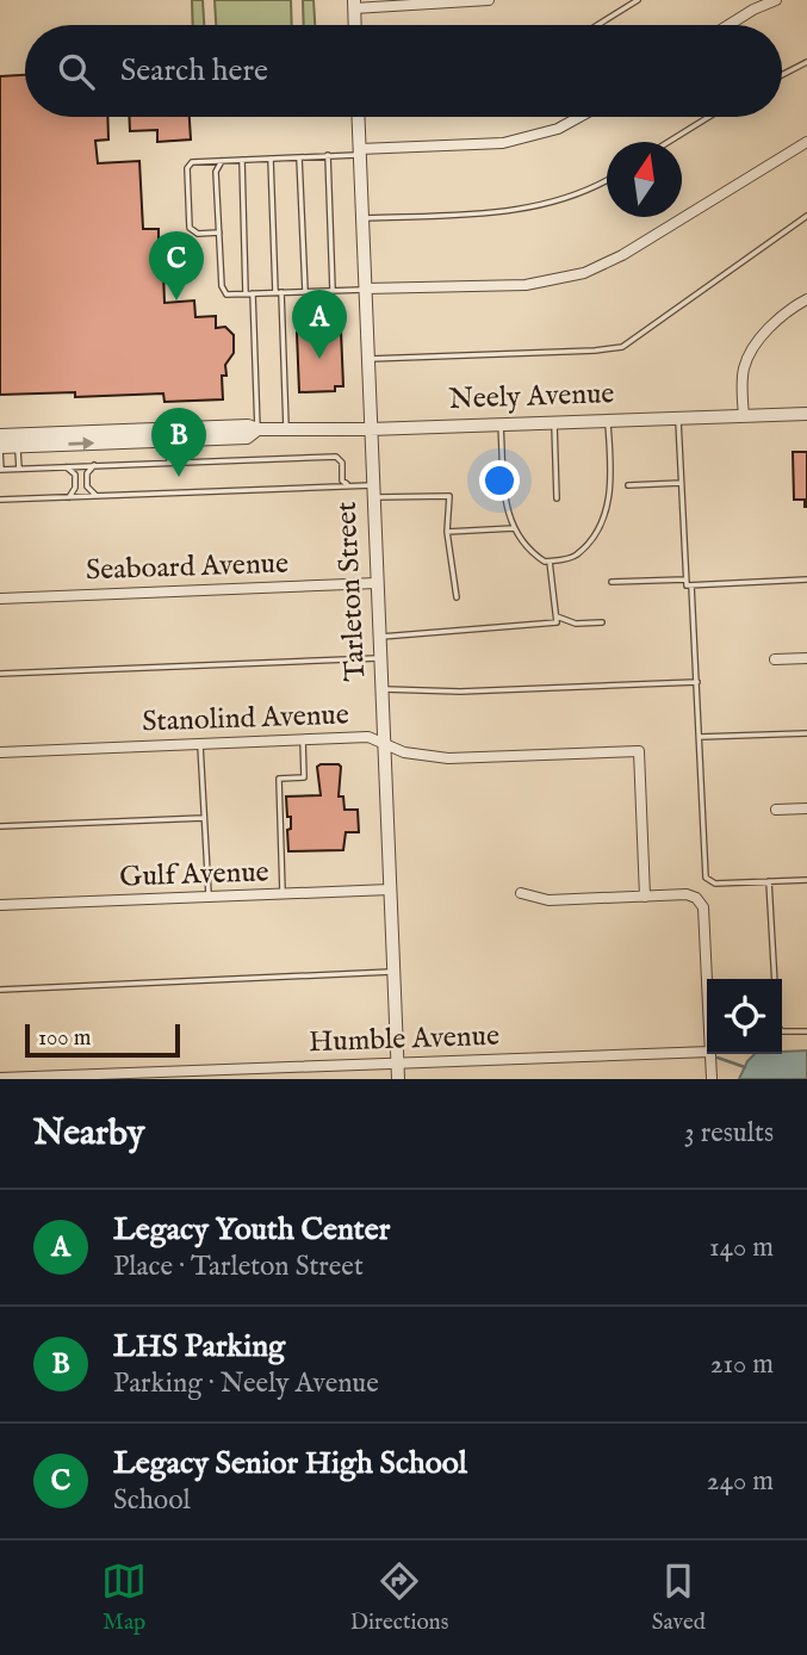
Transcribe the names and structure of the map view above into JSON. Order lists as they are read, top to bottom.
{
  "streets": {
    "street": [
      "Neely Avenue",
      "Seaboard Avenue",
      "Tarleton Street",
      "Stanolind Avenue",
      "Gulf Avenue",
      "Humble Avenue"
    ]
  },
  "crossings": [
    ["Neely Avenue", "Tarleton Street"],
    ["Seaboard Avenue", "Tarleton Street"],
    ["Tarleton Street", "Stanolind Avenue"],
    ["Tarleton Street", "Gulf Avenue"],
    ["Tarleton Street", "Humble Avenue"]
  ],
  "scale_bar": "100 m",
  "north": "top",
  "page": {
    "search": "Search here",
    "pins": ["C", "A", "B"],
    "scale": "100 m",
    "heading": ["Nearby", "3 results"],
    "list": [
      {
        "mark": "A",
        "name": "Legacy Youth Center",
        "note": "Place · Tarleton Street",
        "value": "140 m"
      },
      {
        "mark": "B",
        "name": "LHS Parking",
        "note": "Parking · Neely Avenue",
        "value": "210 m"
      },
      {
        "mark": "C",
        "name": "Legacy Senior High School",
        "note": "School",
        "value": "240 m"
      }
    ],
    "nav": ["Map", "Directions", "Saved"]
  }
}
